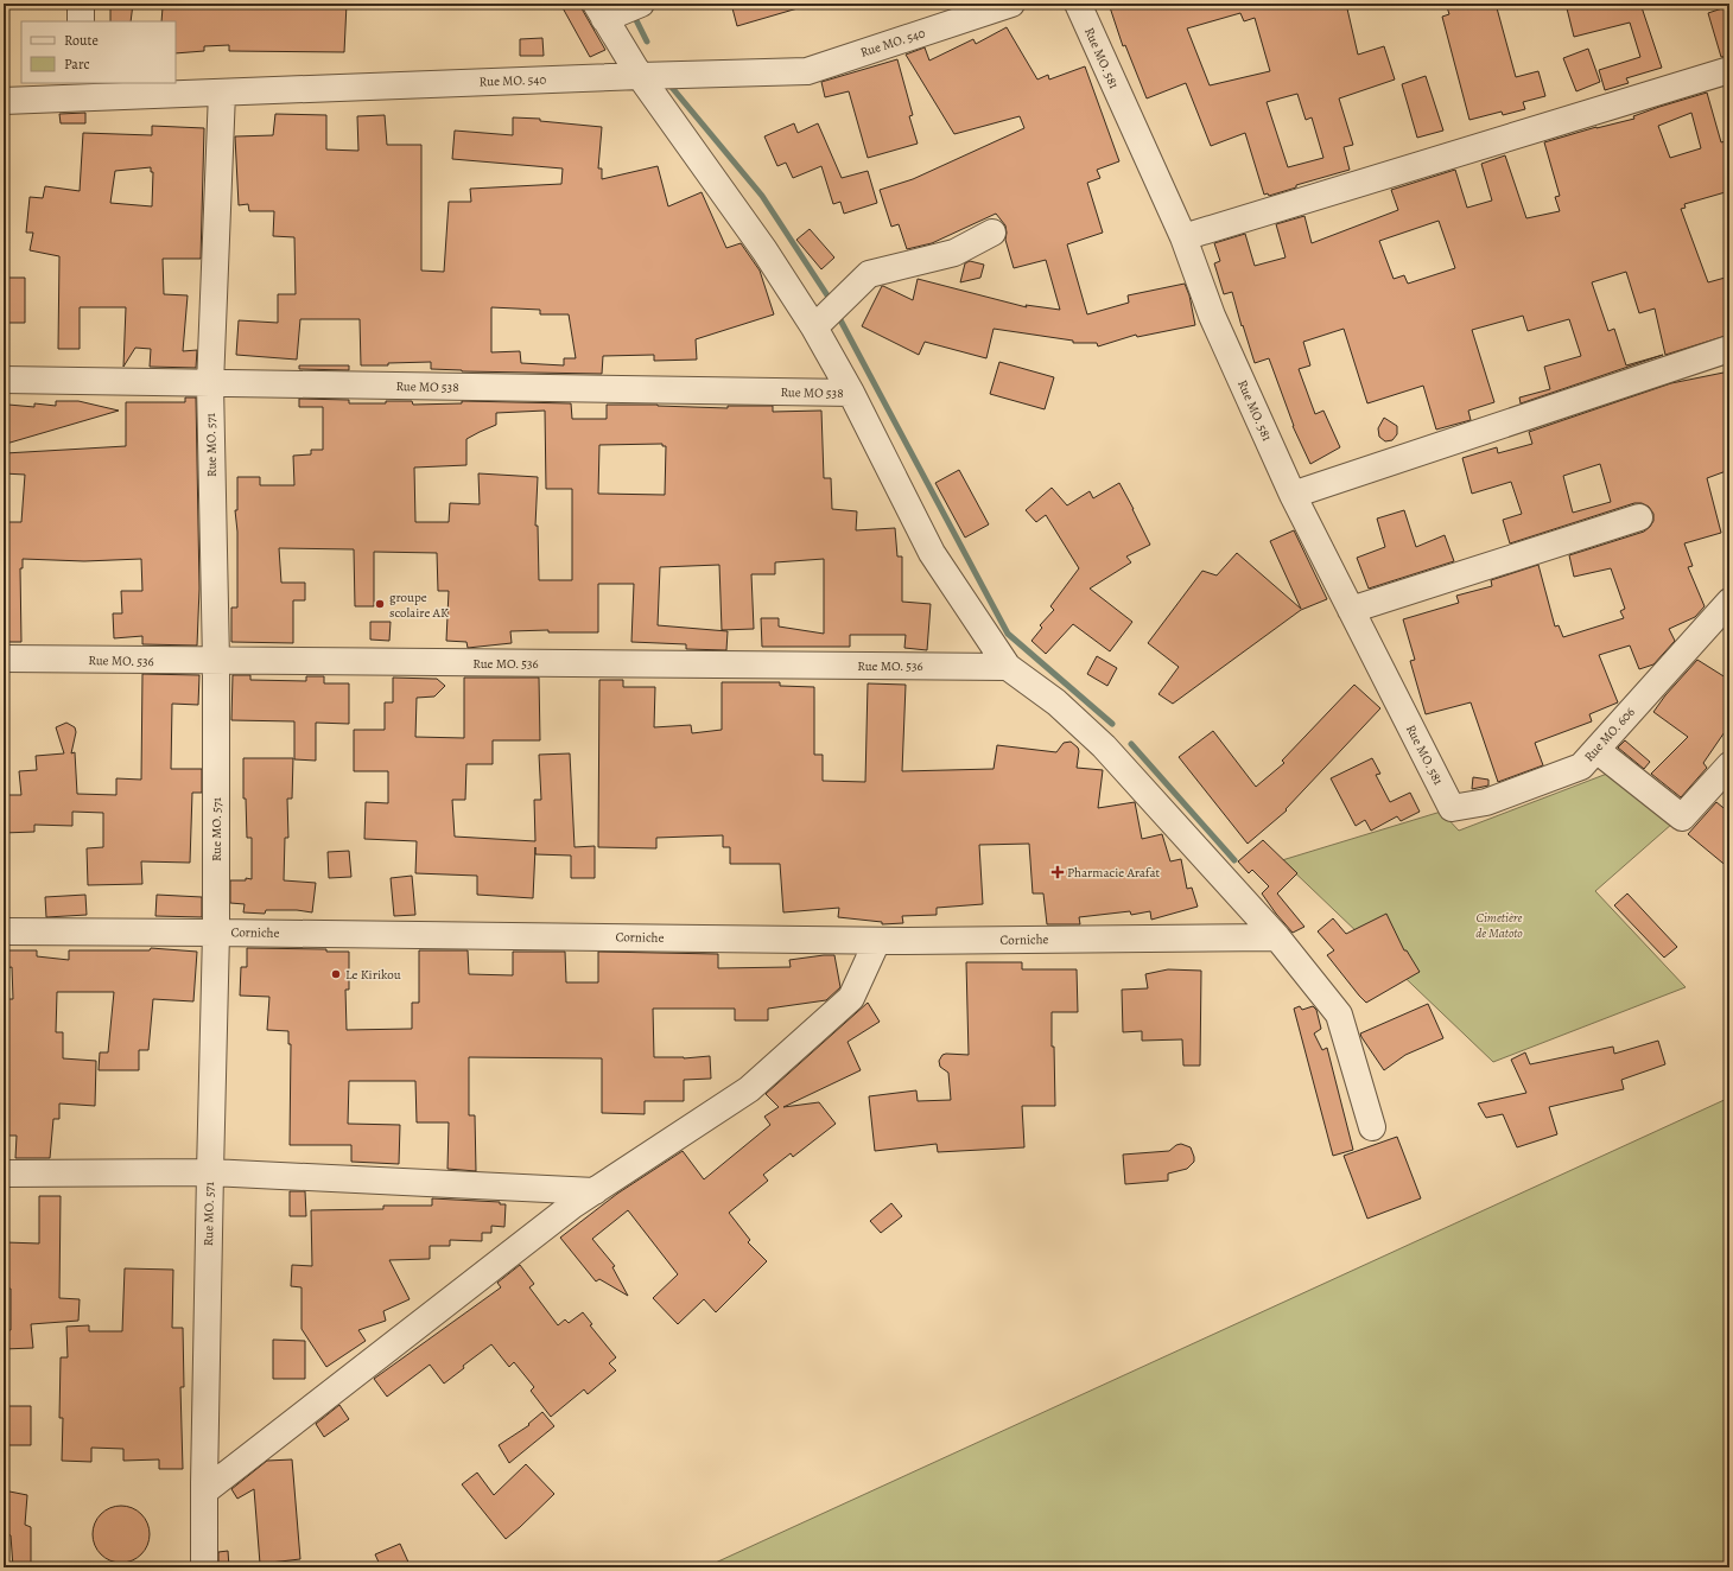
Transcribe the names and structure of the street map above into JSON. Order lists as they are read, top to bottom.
{
  "streets": {
    "street": [
      "Rue MO. 540",
      "Rue MO. 581",
      "Rue MO 538",
      "Rue MO. 571",
      "Rue MO. 536",
      "Rue MO. 606",
      "Corniche"
    ]
  },
  "crossings": [
    ["Rue MO. 540", "Rue MO. 571"],
    ["Rue MO. 581", "Rue MO. 606"],
    ["Rue MO 538", "Rue MO. 571"],
    ["Rue MO. 571", "Rue MO. 536"],
    ["Rue MO. 571", "Corniche"]
  ],
  "parks": ["Cimetière de Matoto"],
  "places": {
    "other": ["groupe scolaire AK", "Le Kirikou"],
    "health": ["Pharmacie Arafat"]
  },
  "legend": ["Route", "Parc"]
}
